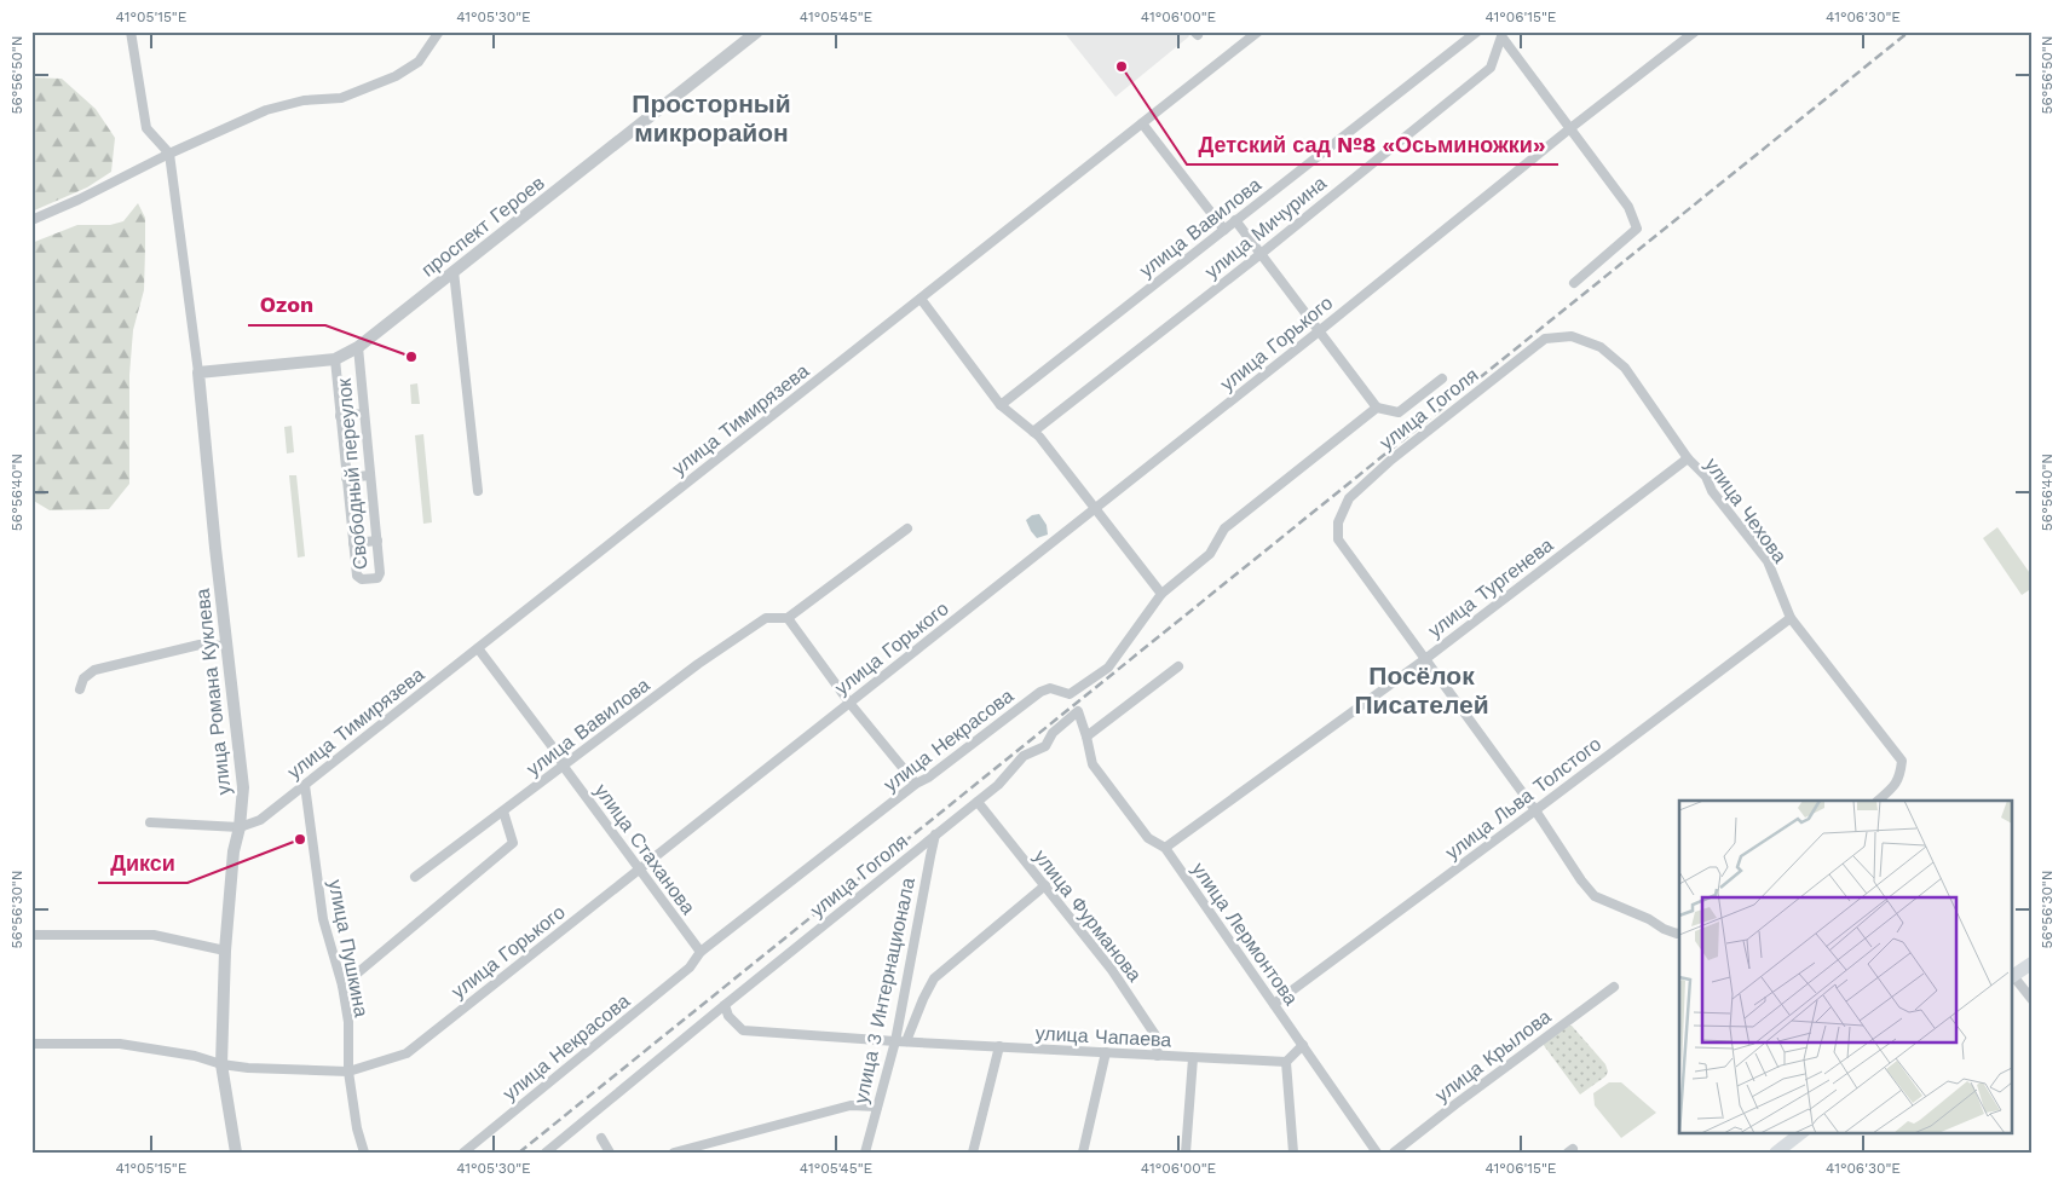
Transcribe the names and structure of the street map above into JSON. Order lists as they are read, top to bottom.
{
  "streets": {
    "street": [
      "проспект Героев",
      "улица Вавилова",
      "улица Мичурина",
      "улица Горького",
      "улица Гоголя",
      "улица Тимирязева",
      "Свободный переулок",
      "улица Чехова",
      "улица Тургенева",
      "улица Романа Куклева",
      "улица Некрасова",
      "улица Льва Толстого",
      "улица Стаханова",
      "улица Фурманова",
      "улица Лермонтова",
      "улица Пушкина",
      "улица 3 Интернационала",
      "улица Чапаева",
      "улица Крылова"
    ]
  },
  "crossings": [
    ["проспект Героев", "Свободный переулок"],
    ["проспект Героев", "улица Романа Куклева"],
    ["улица Вавилова", "улица Стаханова"],
    ["улица Горького", "улица Романа Куклева"],
    ["улица Горького", "улица Стаханова"],
    ["улица Горького", "улица Пушкина"],
    ["улица Гоголя", "улица Чехова"],
    ["улица Гоголя", "улица Тургенева"],
    ["улица Гоголя", "улица Фурманова"],
    ["улица Гоголя", "улица Лермонтова"],
    ["улица Гоголя", "улица 3 Интернационала"],
    ["улица Гоголя", "улица Чапаева"],
    ["улица Тимирязева", "улица Романа Куклева"],
    ["улица Тимирязева", "улица Стаханова"],
    ["улица Тимирязева", "улица Пушкина"],
    ["улица Чехова", "улица Тургенева"],
    ["улица Чехова", "улица Льва Толстого"],
    ["улица Тургенева", "улица Лермонтова"],
    ["улица Некрасова", "улица Стаханова"],
    ["улица Льва Толстого", "улица Лермонтова"],
    ["улица Фурманова", "улица Чапаева"],
    ["улица 3 Интернационала", "улица Чапаева"]
  ],
  "districts": ["Просторный микрорайон", "Посёлок Писателей"],
  "places": ["Детский сад №8 «Осьминожки»", "Ozon", "Дикси"],
  "coordinates": [
    "41°05'15\"E",
    "41°05'30\"E",
    "41°05'45\"E",
    "41°06'00\"E",
    "41°06'15\"E",
    "41°06'30\"E",
    "56°56'50\"N",
    "56°56'40\"N",
    "56°56'30\"N"
  ]
}
